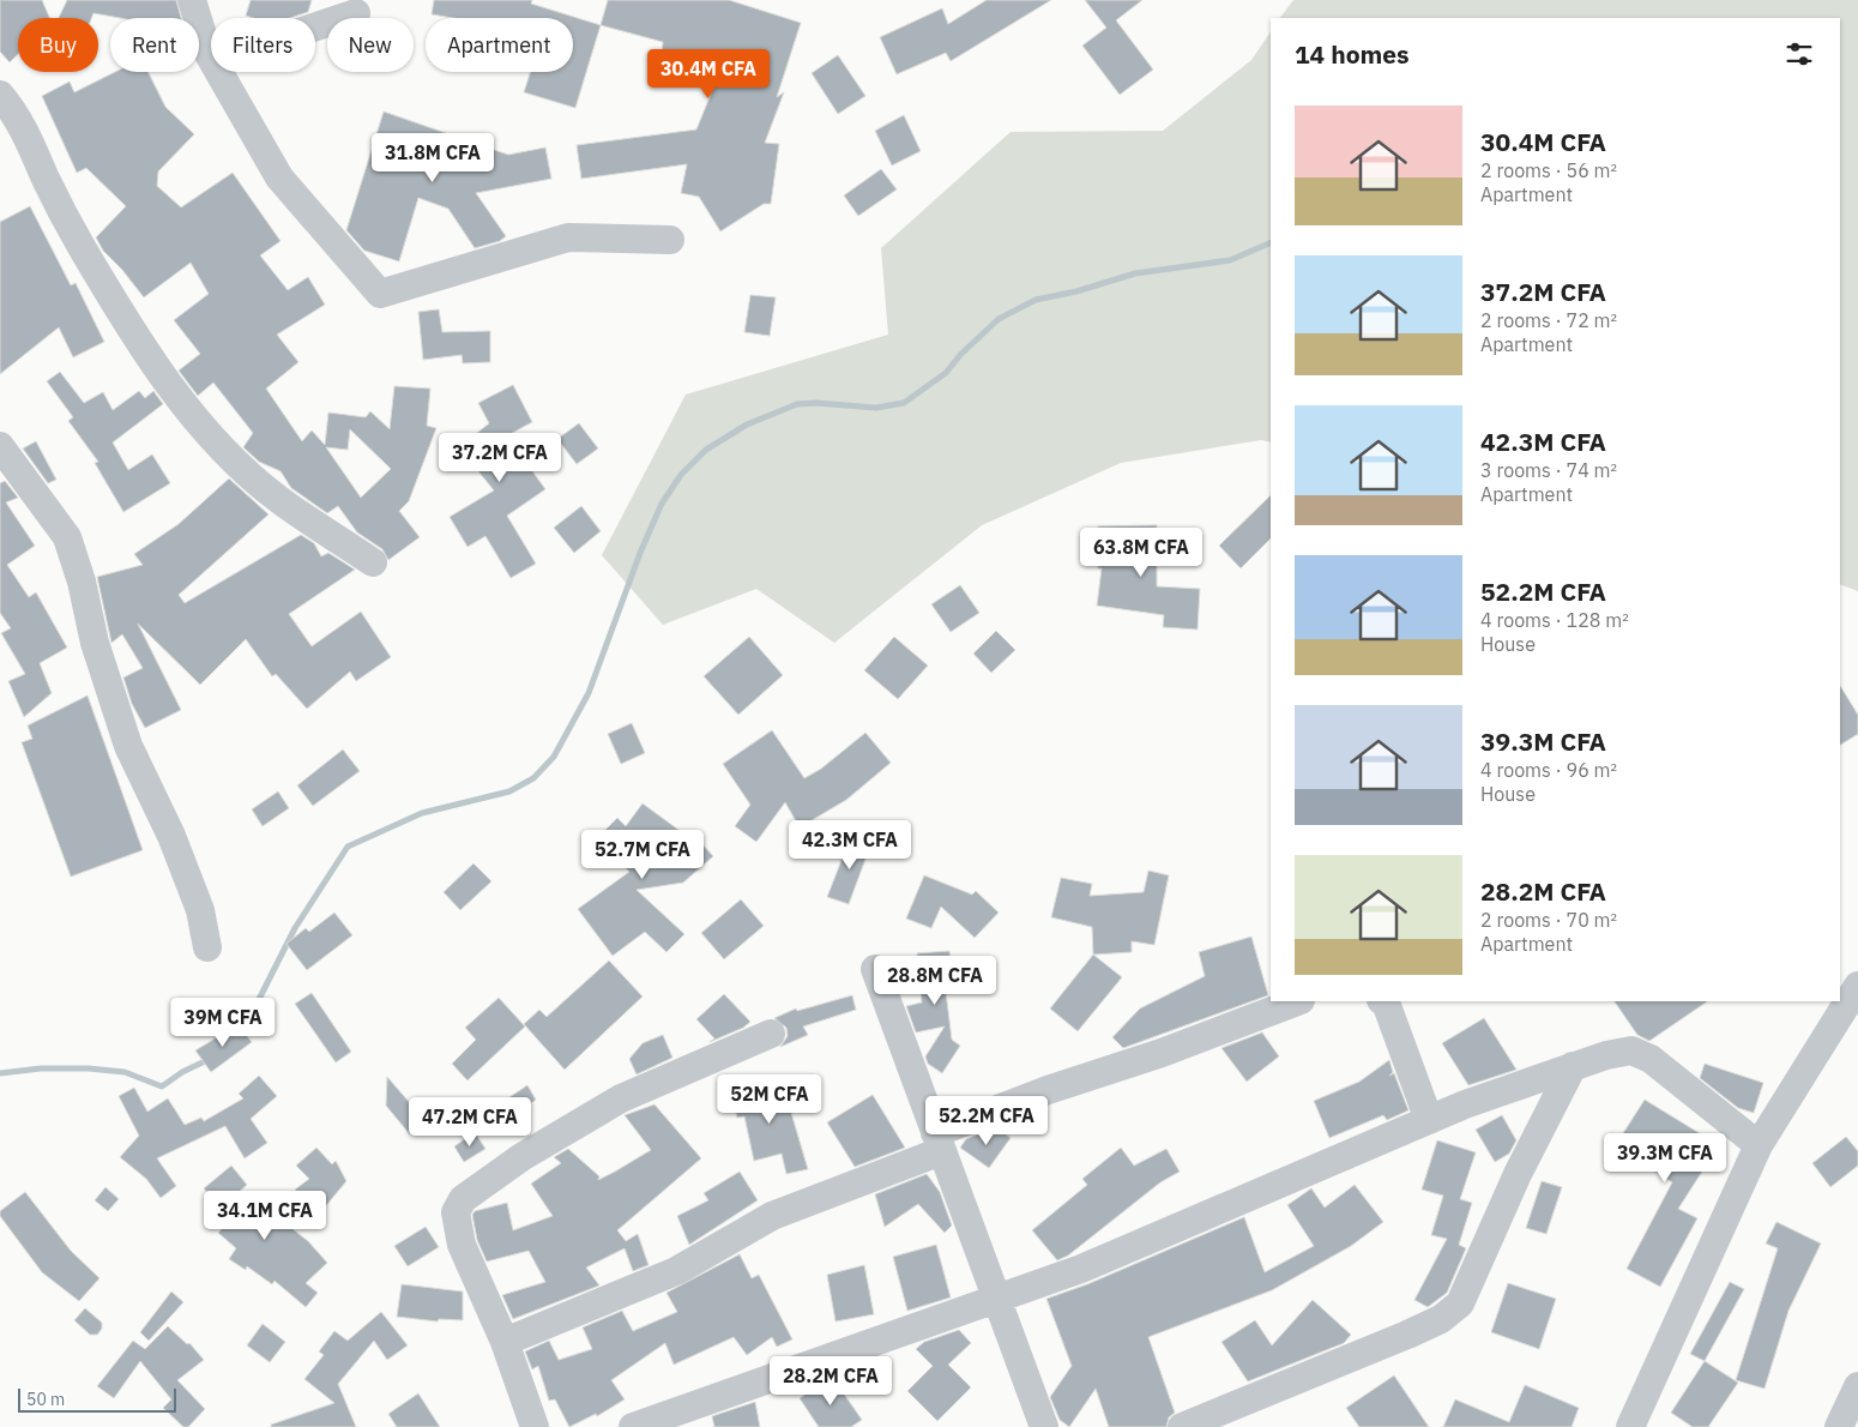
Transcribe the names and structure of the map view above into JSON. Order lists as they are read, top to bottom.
{
  "scale_bar": "50 m",
  "page": {
    "chip": [
      "Buy",
      "Rent",
      "Filters",
      "New",
      "Apartment"
    ],
    "heading": "14 homes",
    "price": [
      "30.4M CFA",
      "31.8M CFA",
      "37.2M CFA",
      "63.8M CFA",
      "42.3M CFA",
      "52.7M CFA",
      "28.8M CFA",
      "39M CFA",
      "52M CFA",
      "52.2M CFA",
      "47.2M CFA",
      "39.3M CFA",
      "34.1M CFA",
      "28.2M CFA"
    ],
    "list": [
      {
        "name": "30.4M CFA",
        "note": "2 rooms · 56 m² · Apartment"
      },
      {
        "name": "37.2M CFA",
        "note": "2 rooms · 72 m² · Apartment"
      },
      {
        "name": "42.3M CFA",
        "note": "3 rooms · 74 m² · Apartment"
      },
      {
        "name": "52.2M CFA",
        "note": "4 rooms · 128 m² · House"
      },
      {
        "name": "39.3M CFA",
        "note": "4 rooms · 96 m² · House"
      },
      {
        "name": "28.2M CFA",
        "note": "2 rooms · 70 m² · Apartment"
      }
    ],
    "scale": "50 m"
  }
}
